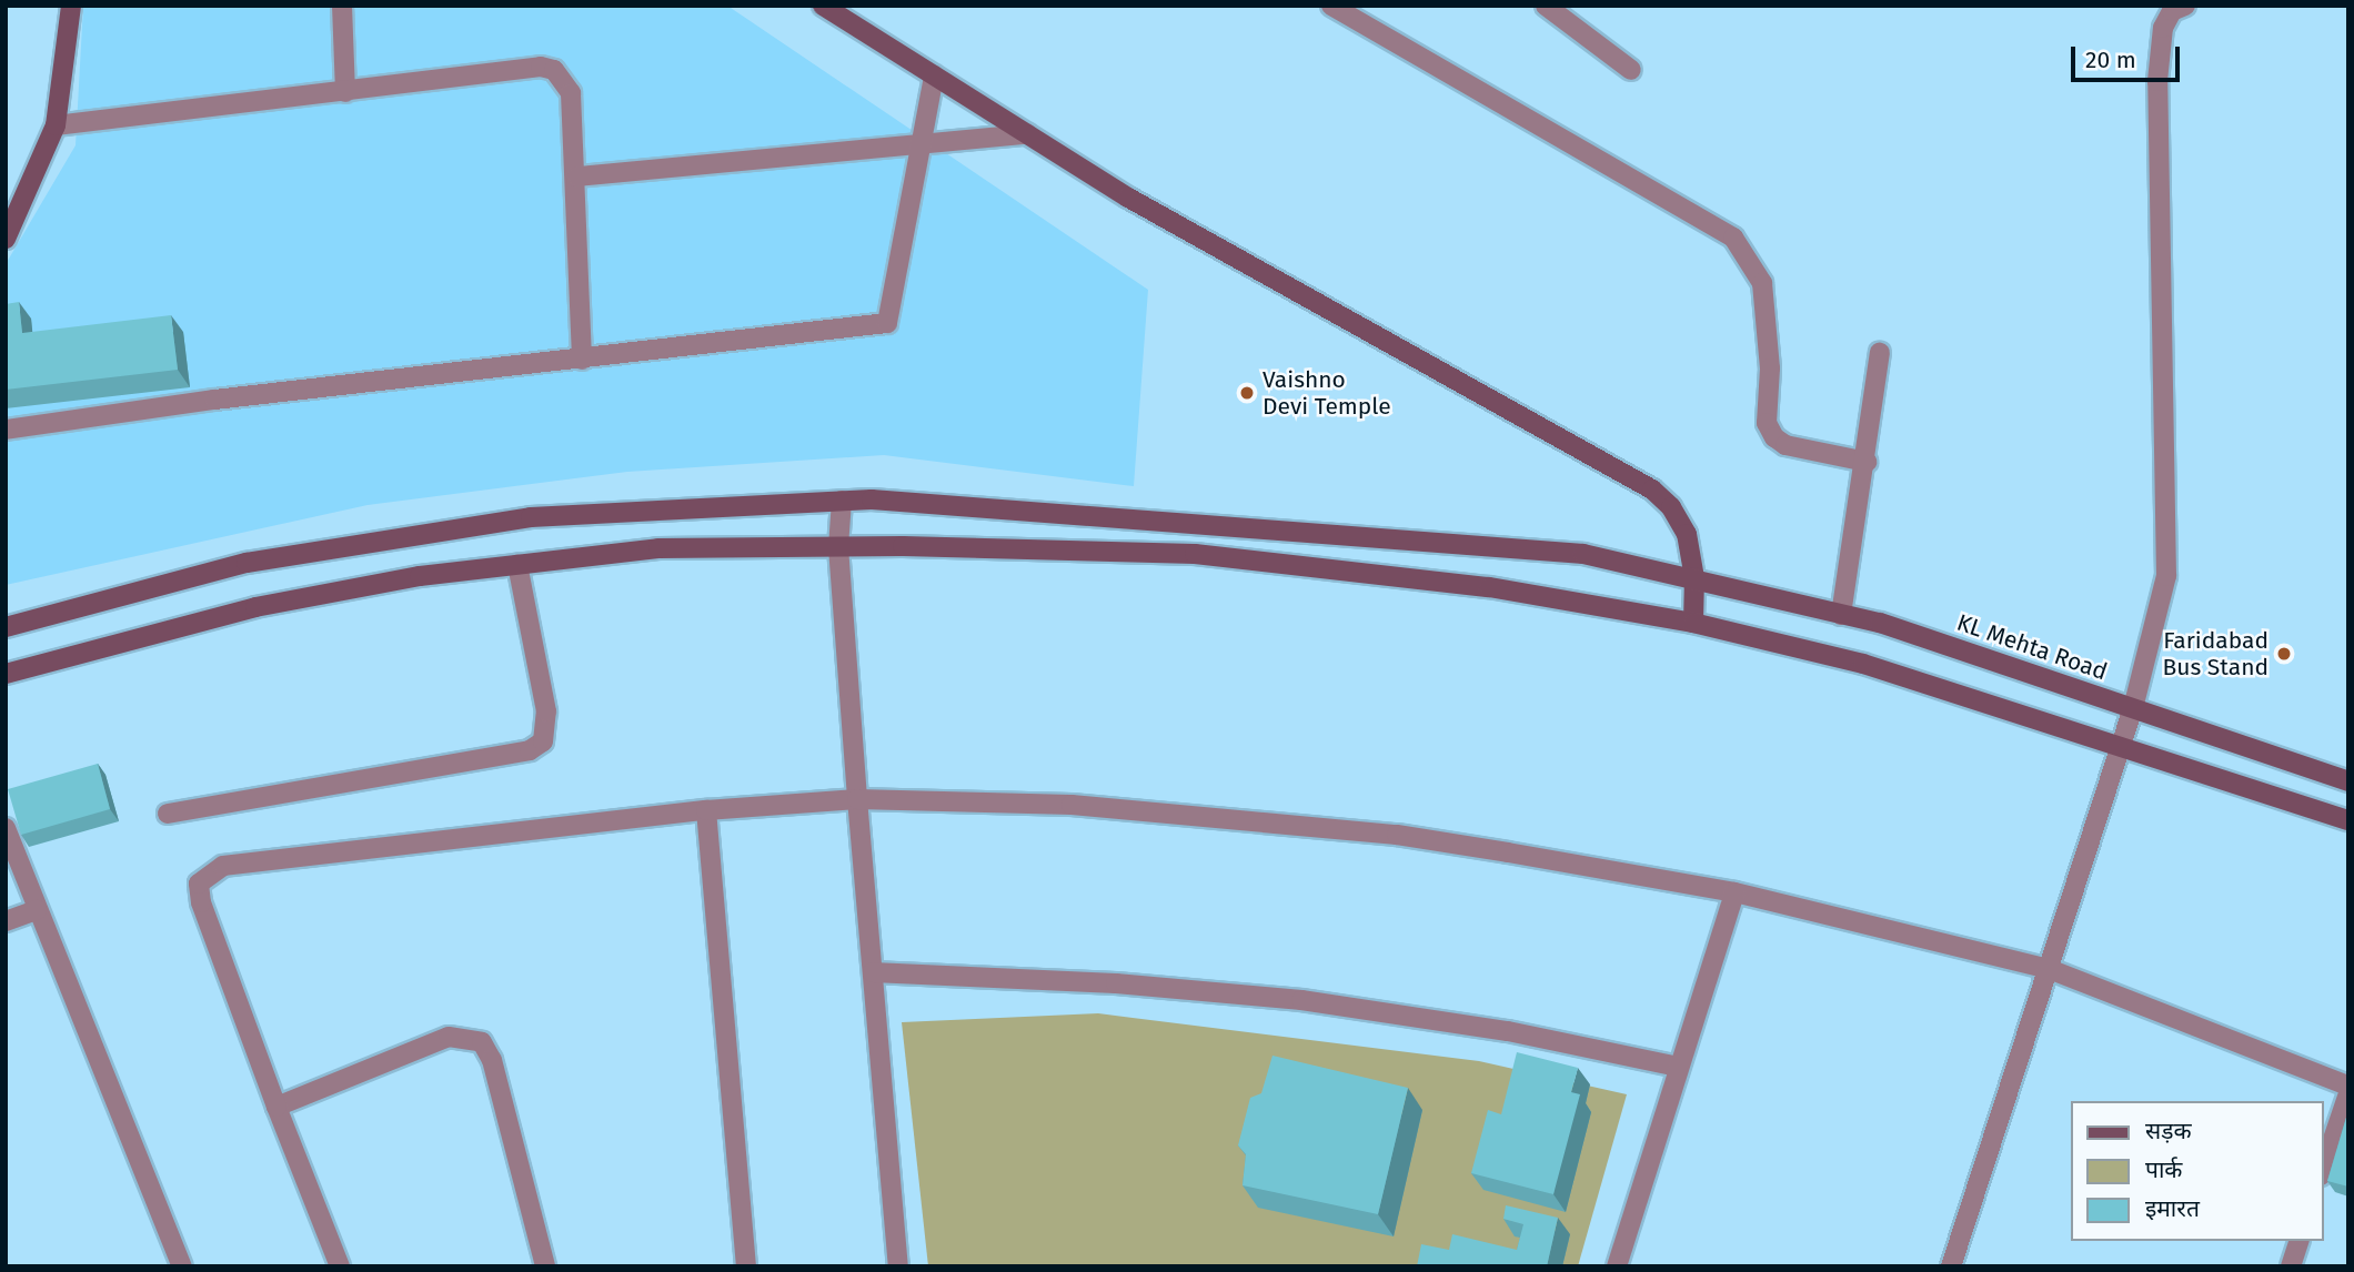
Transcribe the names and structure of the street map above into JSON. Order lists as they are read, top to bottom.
{
  "streets": {
    "street": ["KL Mehta Road"]
  },
  "places": ["Vaishno Devi Temple", "Faridabad Bus Stand"],
  "legend": ["सड़क", "पार्क", "इमारत"],
  "scale_bar": "20 m"
}
